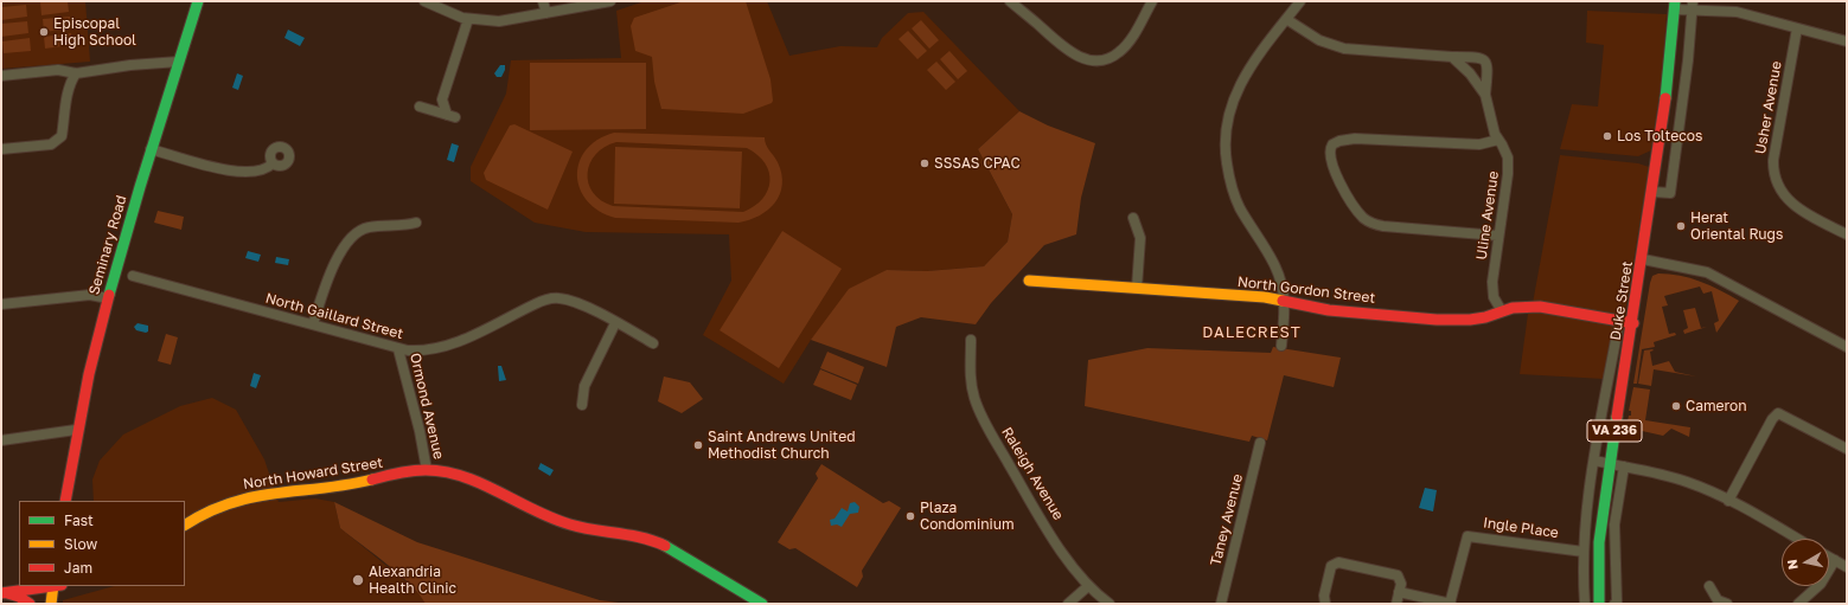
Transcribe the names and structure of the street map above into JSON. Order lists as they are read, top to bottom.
{
  "streets": {
    "street": [
      "Usher Avenue",
      "Uline Avenue",
      "Seminary Road",
      "North Gordon Street",
      "Duke Street",
      "North Gaillard Street",
      "Ormond Avenue",
      "VA 236",
      "North Howard Street",
      "Raleigh Avenue",
      "Taney Avenue",
      "Ingle Place"
    ]
  },
  "crossings": [
    ["Uline Avenue", "North Gordon Street"],
    ["North Gordon Street", "Duke Street"],
    ["North Gaillard Street", "Ormond Avenue"],
    ["Ormond Avenue", "North Howard Street"]
  ],
  "districts": ["DALECREST"],
  "places": [
    "Episcopal High School",
    "Los Toltecos",
    "SSSAS CPAC",
    "Herat Oriental Rugs",
    "Cameron",
    "Saint Andrews United Methodist Church",
    "Plaza Condominium",
    "Alexandria Health Clinic"
  ],
  "legend": ["Fast", "Slow", "Jam"],
  "north": "left"
}
